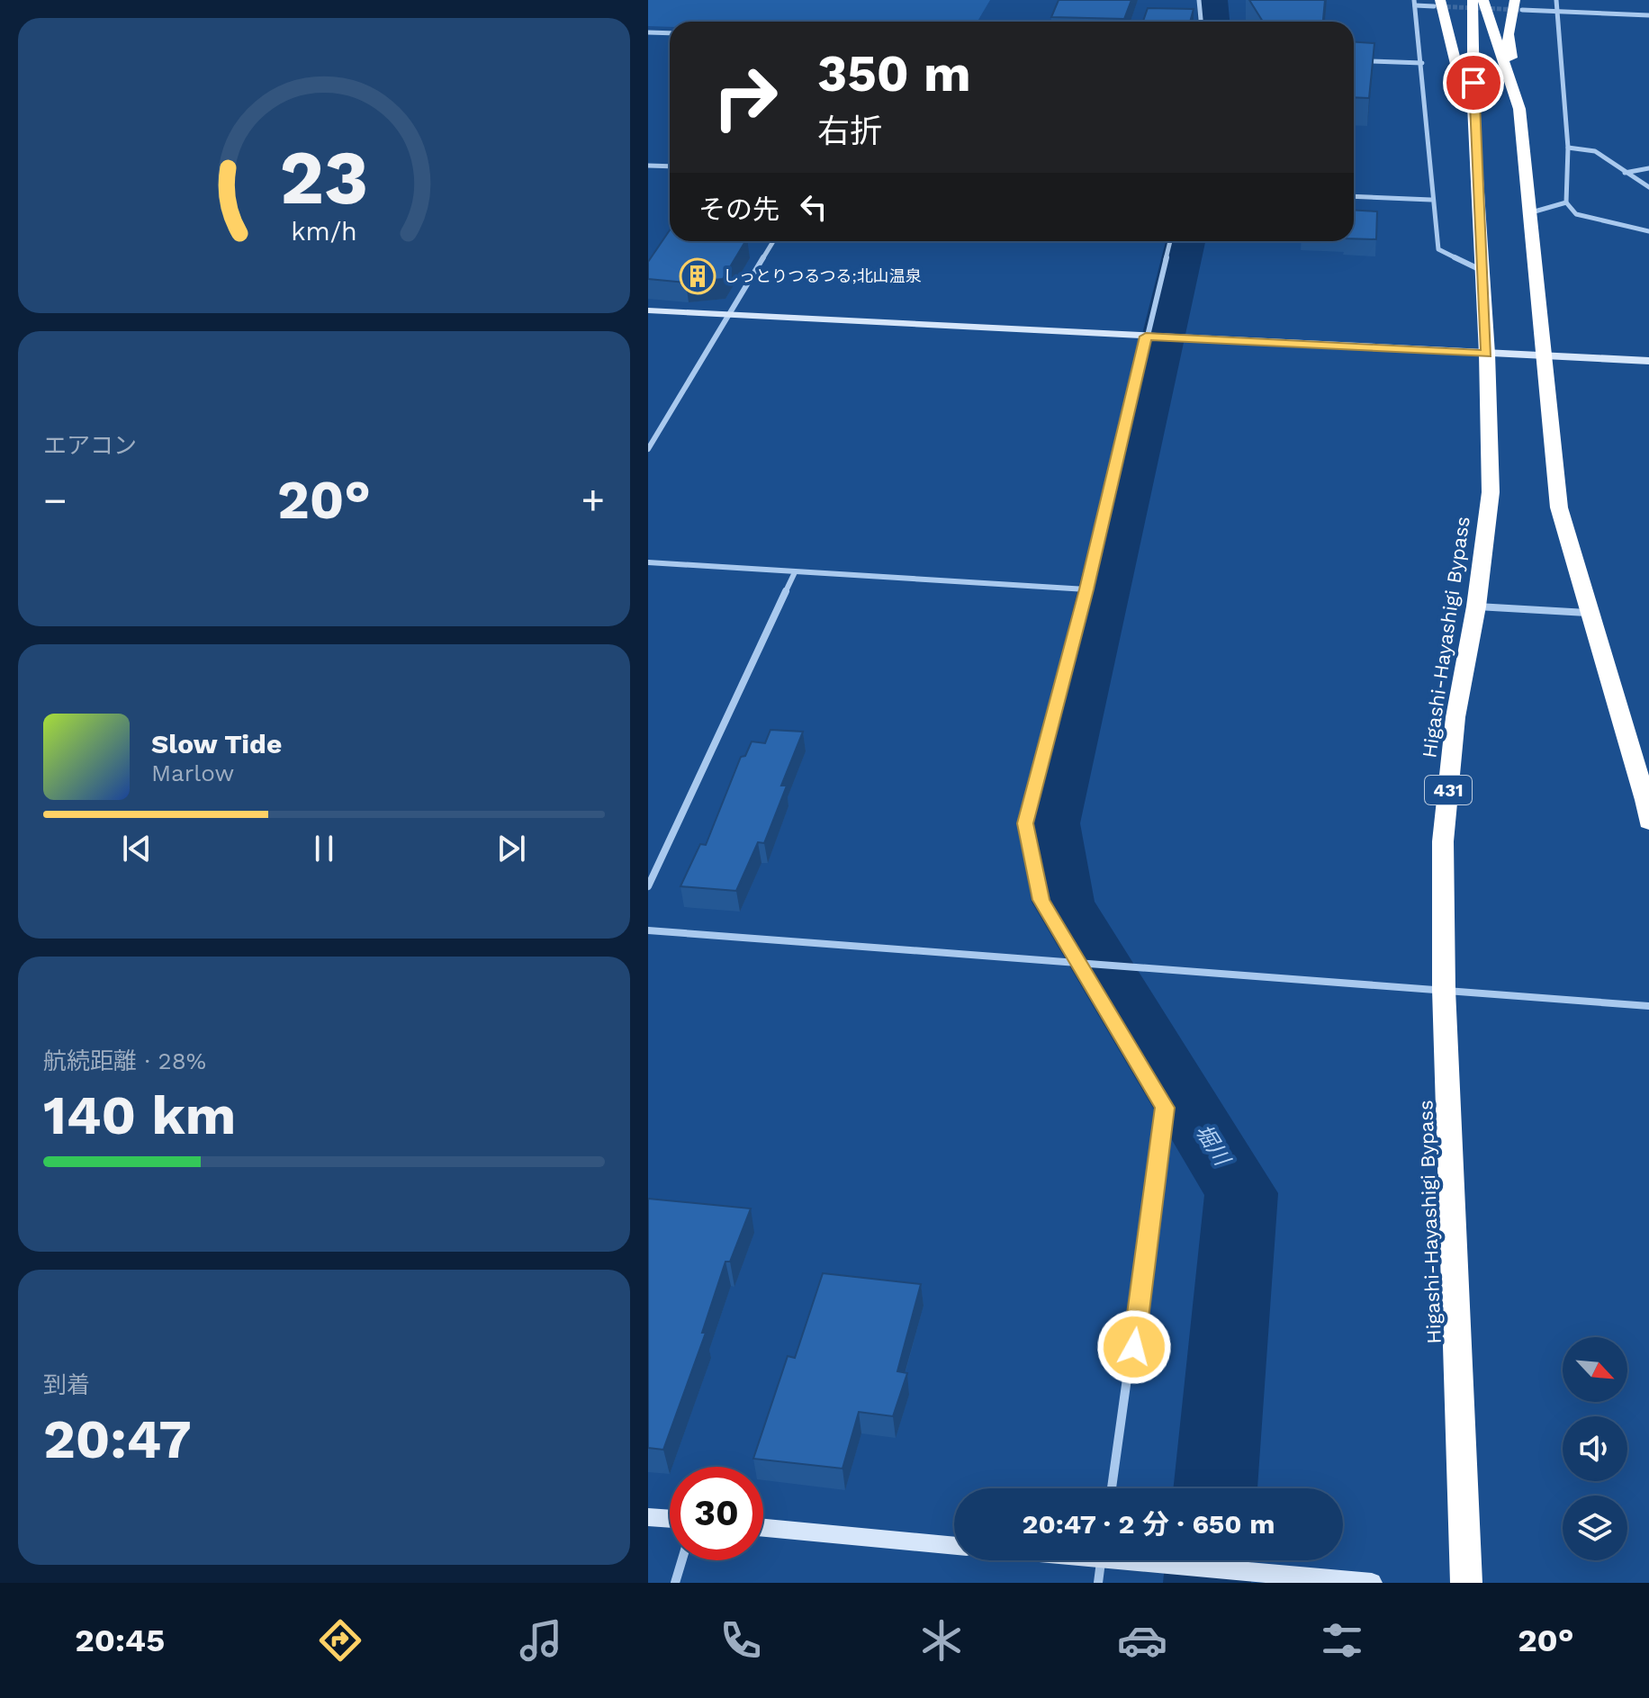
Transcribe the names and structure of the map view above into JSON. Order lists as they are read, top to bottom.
{
  "streets": {
    "highway": ["Higashi-Hayashigi Bypass", "431"]
  },
  "water": ["堀川"],
  "places": {
    "building": ["しっとりつるつる;北山温泉"]
  },
  "north": "bottom right",
  "page": {
    "turn": ["350 m", "右折"],
    "then": "その先",
    "tile": [
      "エアコン",
      ["航続距離 · 28%", "140 km"],
      ["到着", "20:47"]
    ],
    "heat": ["−", "20°", "+"],
    "song": ["Slow Tide", "Marlow"],
    "limit": "30",
    "trip": "20:47 · 2 分 · 650 m",
    "tabs": ["20:45", "20°"],
    "gauge": ["23", "km/h"]
  }
}
